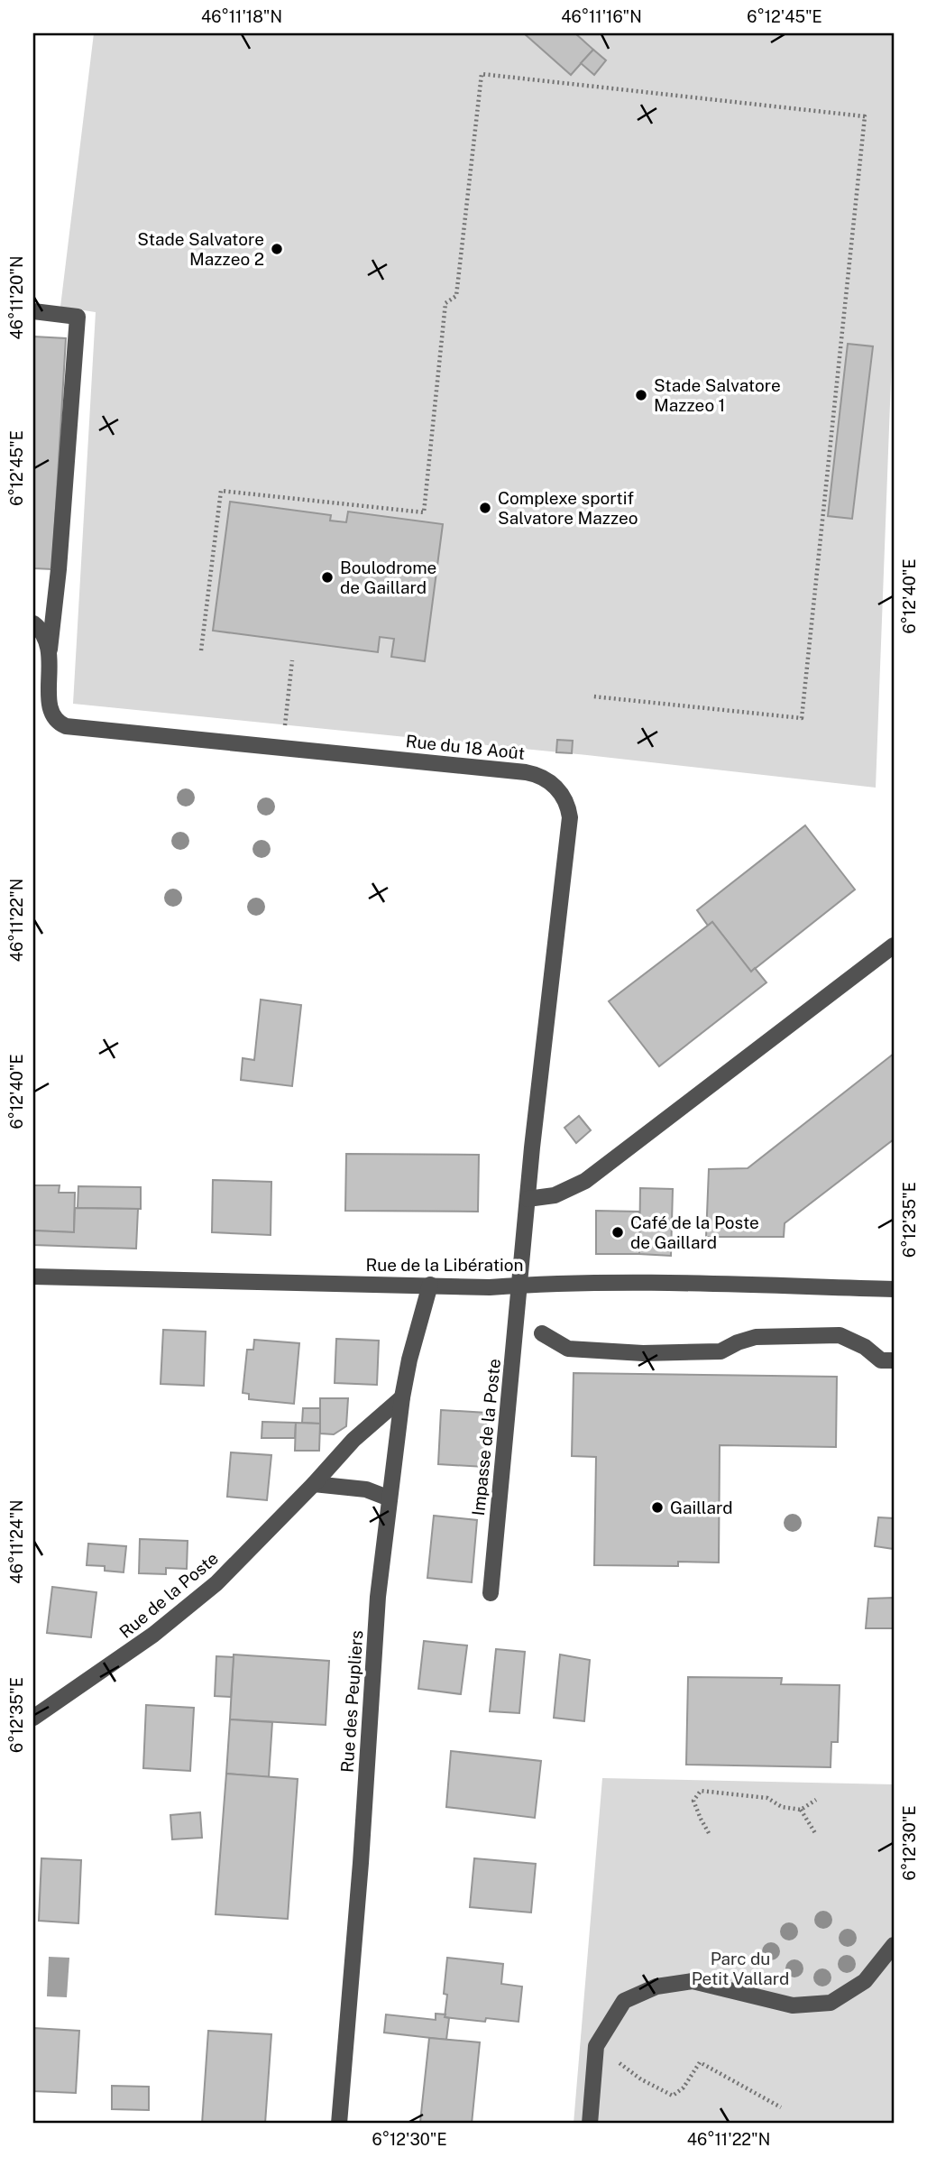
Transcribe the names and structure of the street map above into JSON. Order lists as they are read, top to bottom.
{
  "streets": {
    "street": [
      "Rue du 18 Août",
      "Rue de la Libération",
      "Impasse de la Poste",
      "Rue de la Poste",
      "Rue des Peupliers"
    ]
  },
  "crossings": [
    ["Rue du 18 Août", "Rue de la Libération"],
    ["Rue du 18 Août", "Impasse de la Poste"],
    ["Rue de la Libération", "Impasse de la Poste"],
    ["Rue de la Libération", "Rue des Peupliers"],
    ["Rue de la Poste", "Rue des Peupliers"]
  ],
  "parks": ["Parc du Petit Vallard"],
  "places": [
    "Stade Salvatore Mazzeo 2",
    "Stade Salvatore Mazzeo 1",
    "Complexe sportif Salvatore Mazzeo",
    "Boulodrome de Gaillard",
    "Café de la Poste de Gaillard",
    "Gaillard"
  ],
  "coordinates": [
    "46°11'18\"N",
    "46°11'16\"N",
    "6°12'45\"E",
    "46°11'20\"N",
    "6°12'40\"E",
    "46°11'22\"N",
    "6°12'35\"E",
    "46°11'24\"N",
    "6°12'30\"E"
  ]
}
